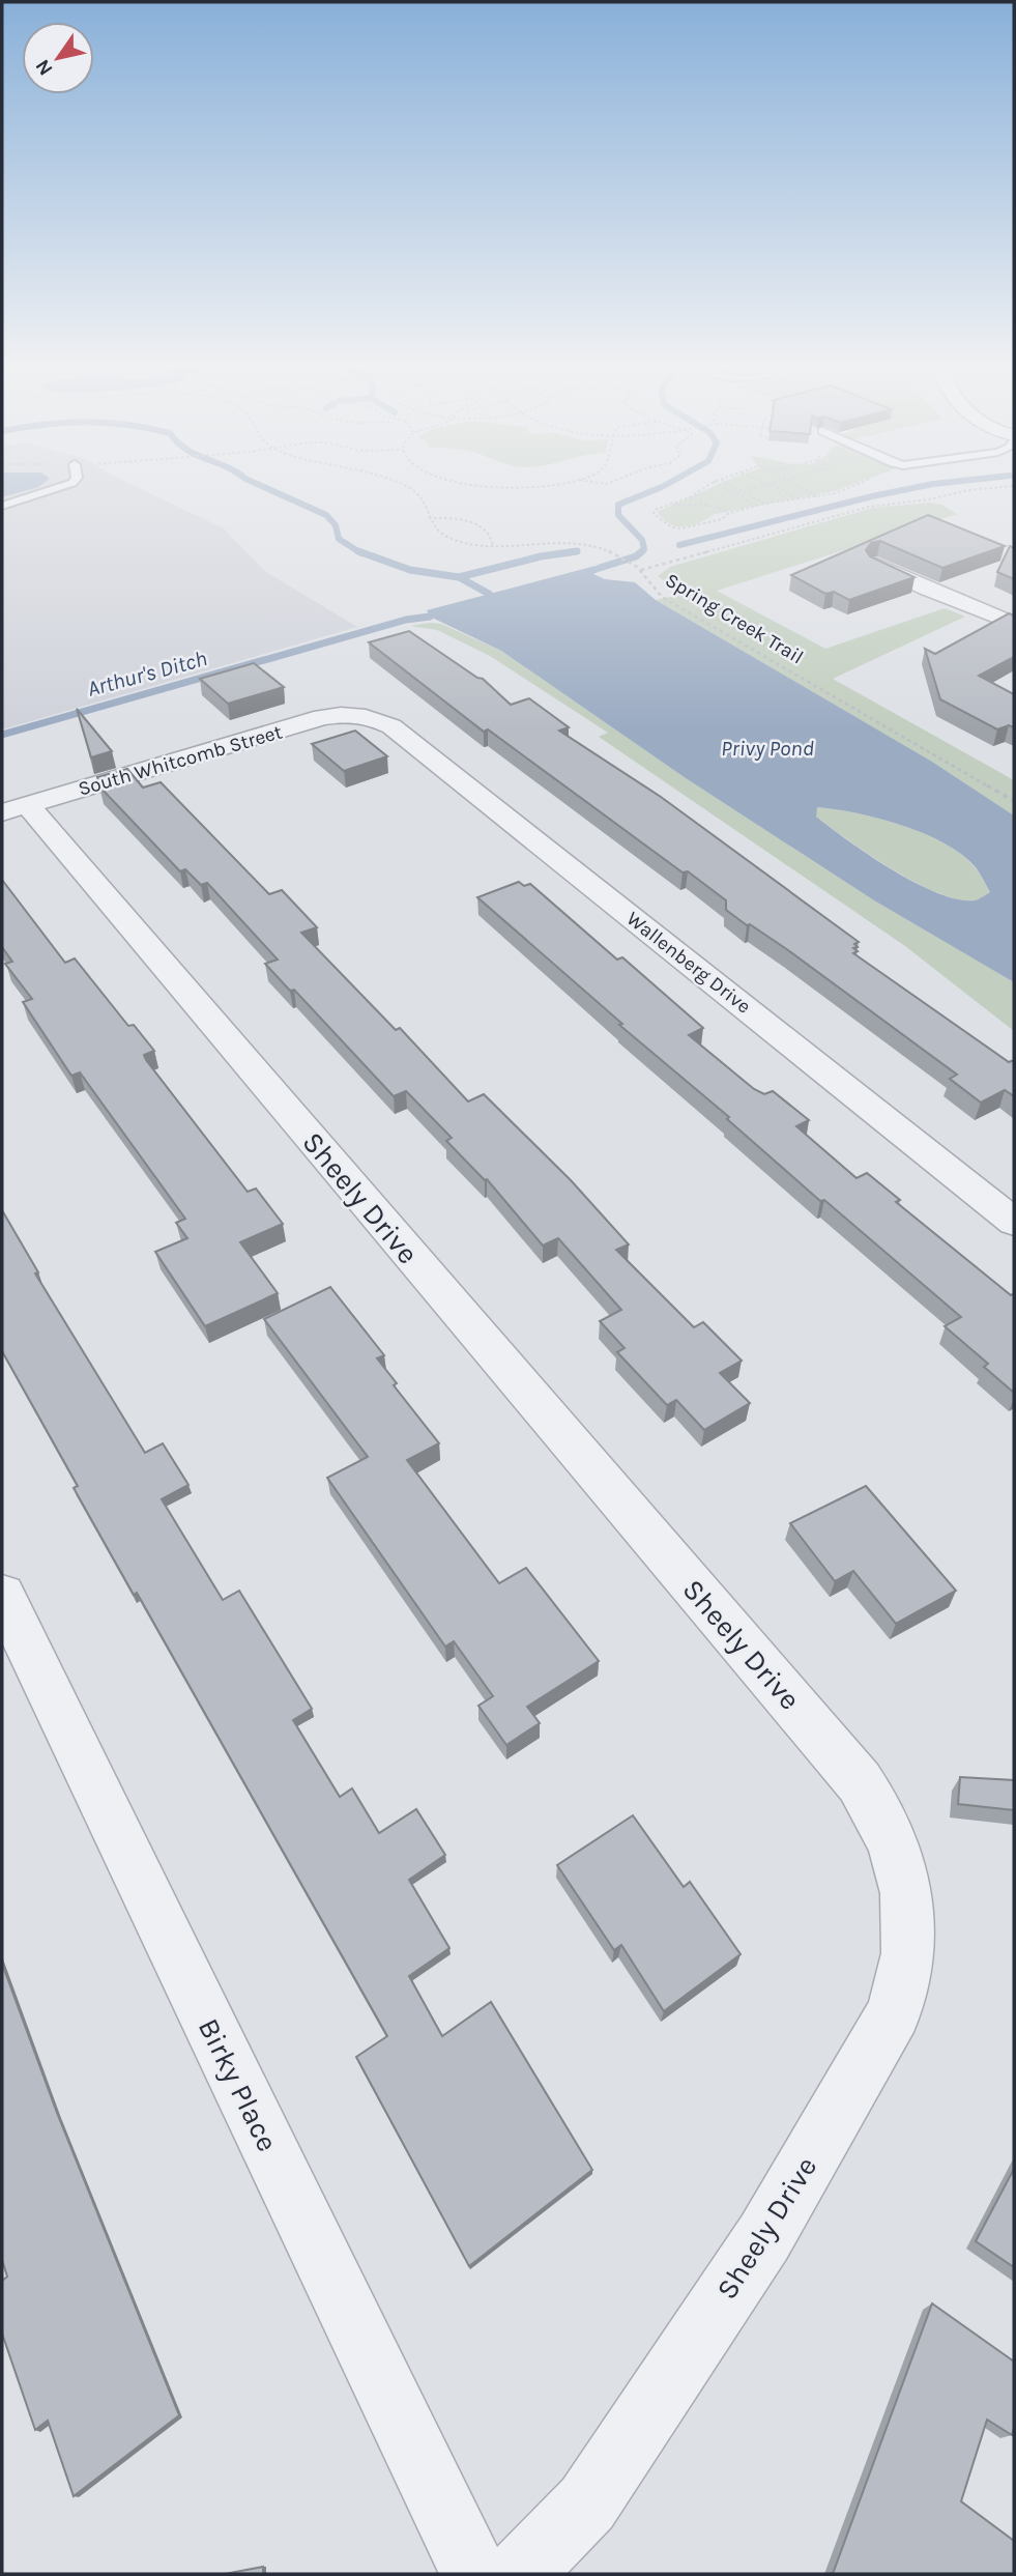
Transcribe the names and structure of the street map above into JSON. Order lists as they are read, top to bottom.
{
  "streets": {
    "street": [
      "South Whitcomb Street",
      "Wallenberg Drive",
      "Sheely Drive",
      "Birky Place"
    ],
    "path": ["Spring Creek Trail"]
  },
  "crossings": [
    ["South Whitcomb Street", "Wallenberg Drive"],
    ["South Whitcomb Street", "Sheely Drive"]
  ],
  "water": ["Arthur's Ditch", "Privy Pond"],
  "north": "bottom left"
}
